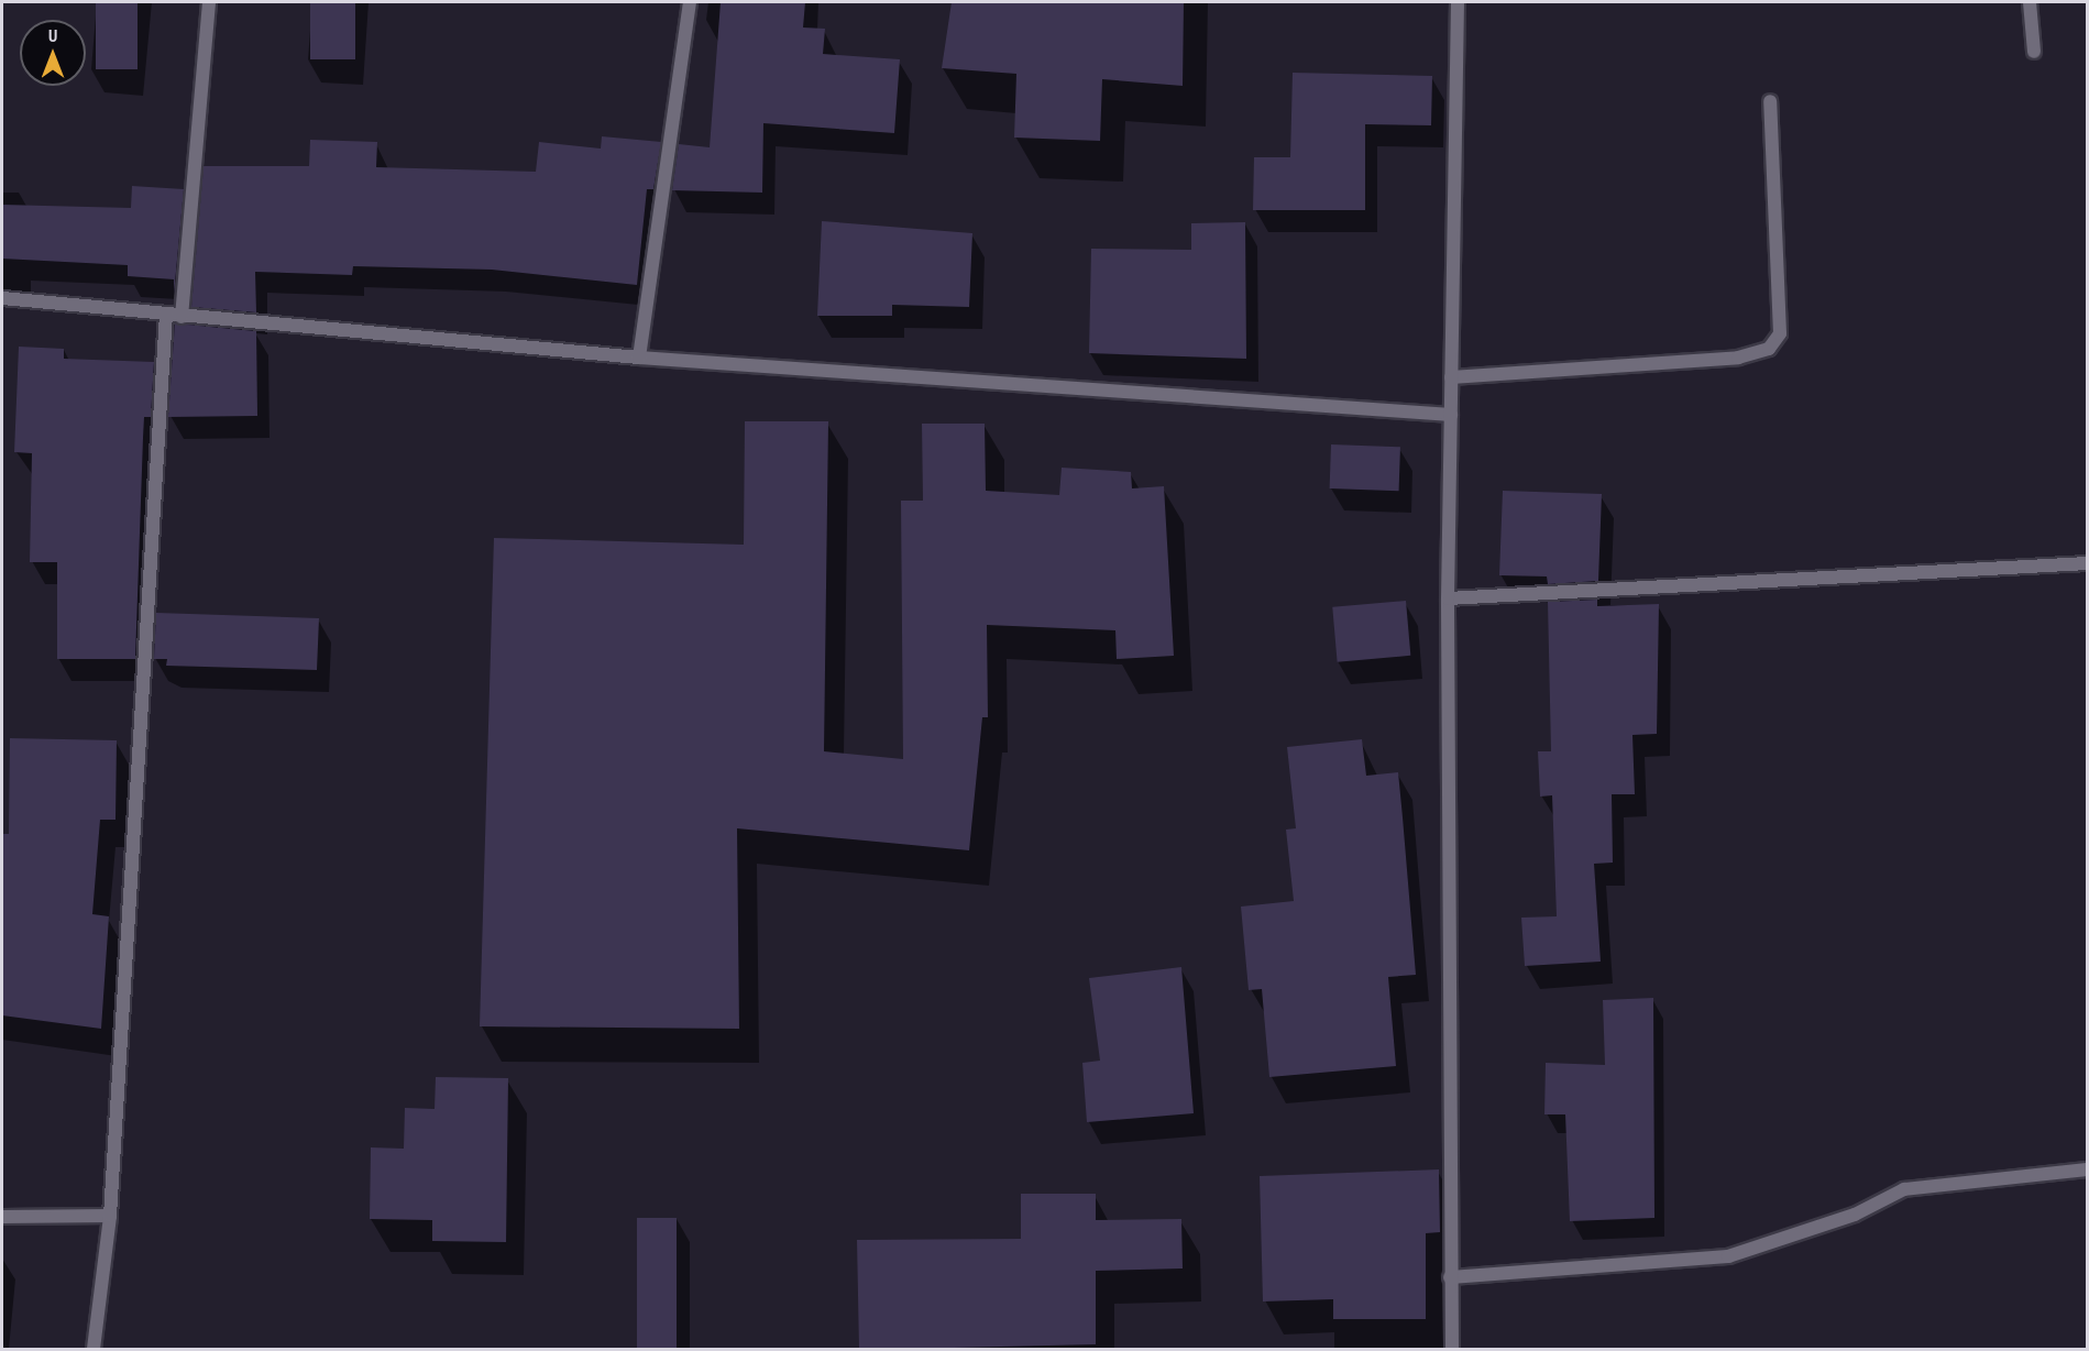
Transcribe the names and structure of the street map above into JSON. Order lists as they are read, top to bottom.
{
  "north": "top"
}
